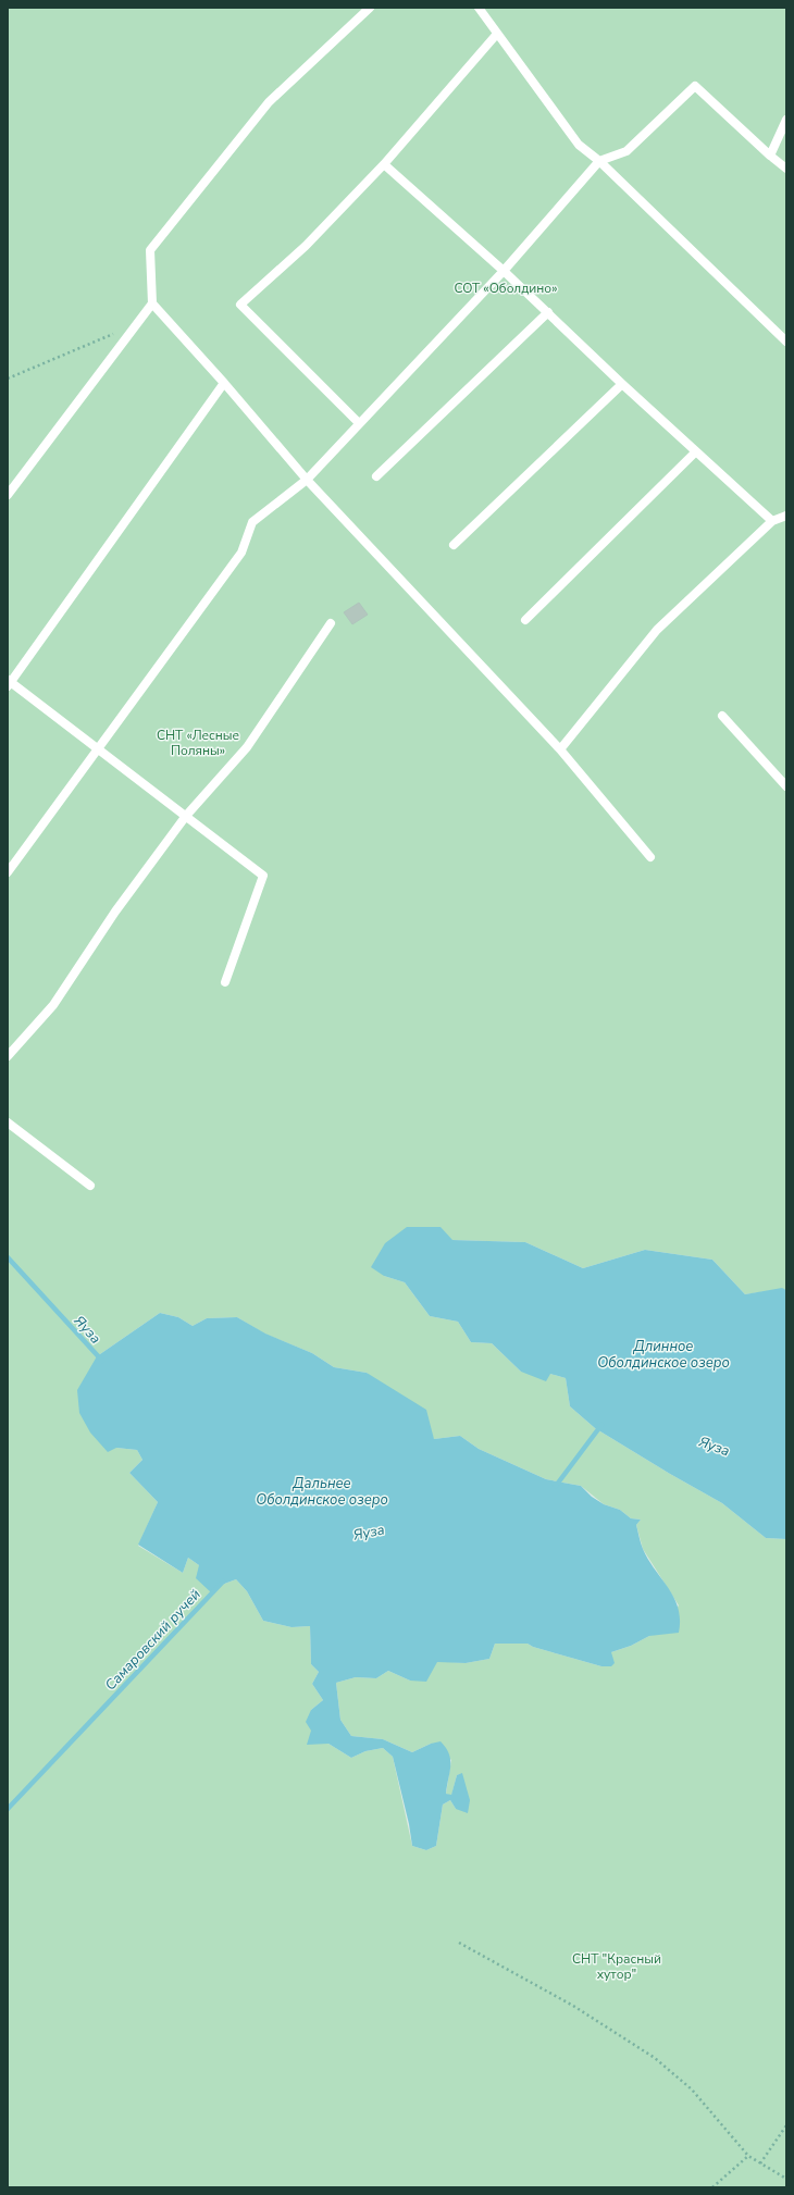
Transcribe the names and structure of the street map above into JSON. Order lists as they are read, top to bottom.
{
  "water": [
    "Яуза",
    "Длинное Оболдинское озеро",
    "Дальнее Оболдинское озеро",
    "Самаровский ручей"
  ],
  "parks": ["СОТ «Оболдино»", "СНТ «Лесные Поляны»", "СНТ \"Красный хутор\""]
}
